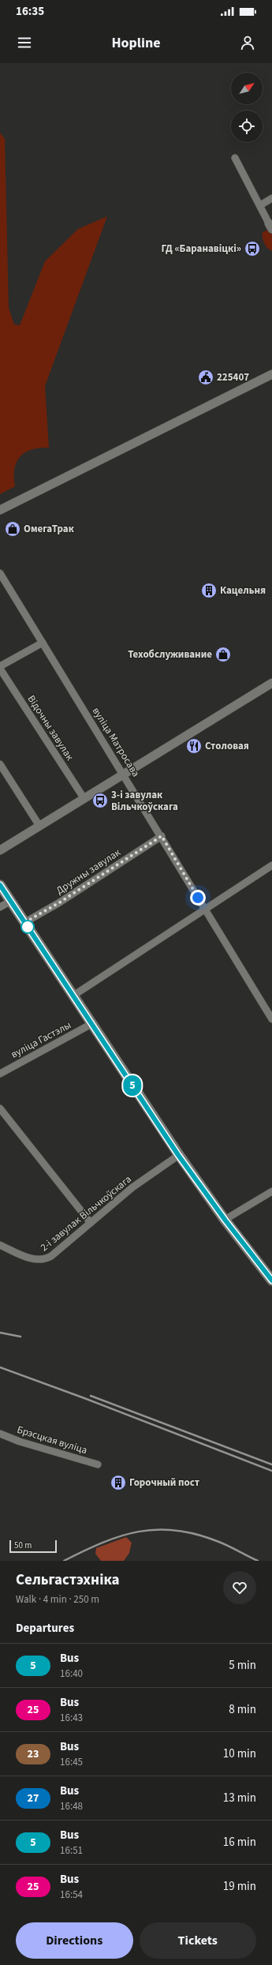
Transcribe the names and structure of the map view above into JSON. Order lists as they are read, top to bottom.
{
  "streets": {
    "street": [
      "Відочны завулак",
      "вуліца Матросава",
      "Дружны завулак",
      "вуліца Гастэлы",
      "2-і завулак Вільчкоўскага",
      "Брэсцкая вуліца"
    ]
  },
  "crossings": [
    ["вуліца Матросава", "Дружны завулак"]
  ],
  "places": {
    "bus stop": ["ГД «Баранавіцкі»", "3-і завулак Вільчкоўскага"],
    "public building": ["225407"],
    "shop": ["ОмегаТрак", "Техобслуживание"],
    "building": ["Кацельня", "Горочный пост"],
    "restaurant": ["Столовая"]
  },
  "lines": ["bus line 5"],
  "scale_bar": "50 m",
  "north": "top right",
  "page": {
    "status": "16:35",
    "header": "Hopline",
    "on_map": "5",
    "scale": "50 m",
    "heading": [
      ["Сельгастэхніка", "Walk · 4 min · 250 m"],
      "Departures"
    ],
    "list": [
      {
        "mark": "5",
        "name": "Bus",
        "note": "16:40",
        "value": "5 min"
      },
      {
        "mark": "25",
        "name": "Bus",
        "note": "16:43",
        "value": "8 min"
      },
      {
        "mark": "23",
        "name": "Bus",
        "note": "16:45",
        "value": "10 min"
      },
      {
        "mark": "27",
        "name": "Bus",
        "note": "16:48",
        "value": "13 min"
      },
      {
        "mark": "5",
        "name": "Bus",
        "note": "16:51",
        "value": "16 min"
      },
      {
        "mark": "25",
        "name": "Bus",
        "note": "16:54",
        "value": "19 min"
      }
    ],
    "buttons": ["Directions", "Tickets"]
  }
}
